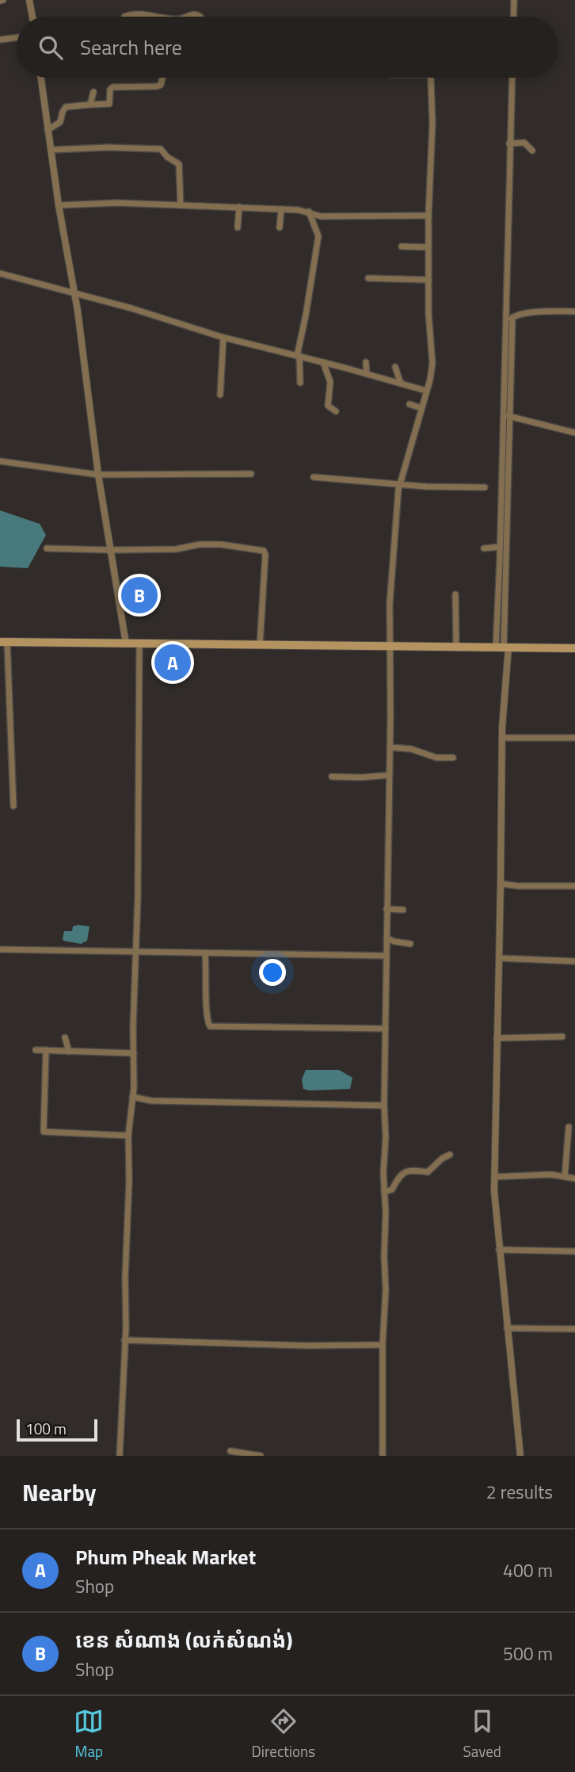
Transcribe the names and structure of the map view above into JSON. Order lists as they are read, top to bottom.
{
  "scale_bar": "100 m",
  "page": {
    "search": "Search here",
    "pins": ["B", "A"],
    "scale": "100 m",
    "heading": ["Nearby", "2 results"],
    "list": [
      {
        "mark": "A",
        "name": "Phum Pheak Market",
        "note": "Shop",
        "value": "400 m"
      },
      {
        "mark": "B",
        "name": "ខេន សំណាង (លក់សំណង់)",
        "note": "Shop",
        "value": "500 m"
      }
    ],
    "nav": ["Map", "Directions", "Saved"]
  }
}
